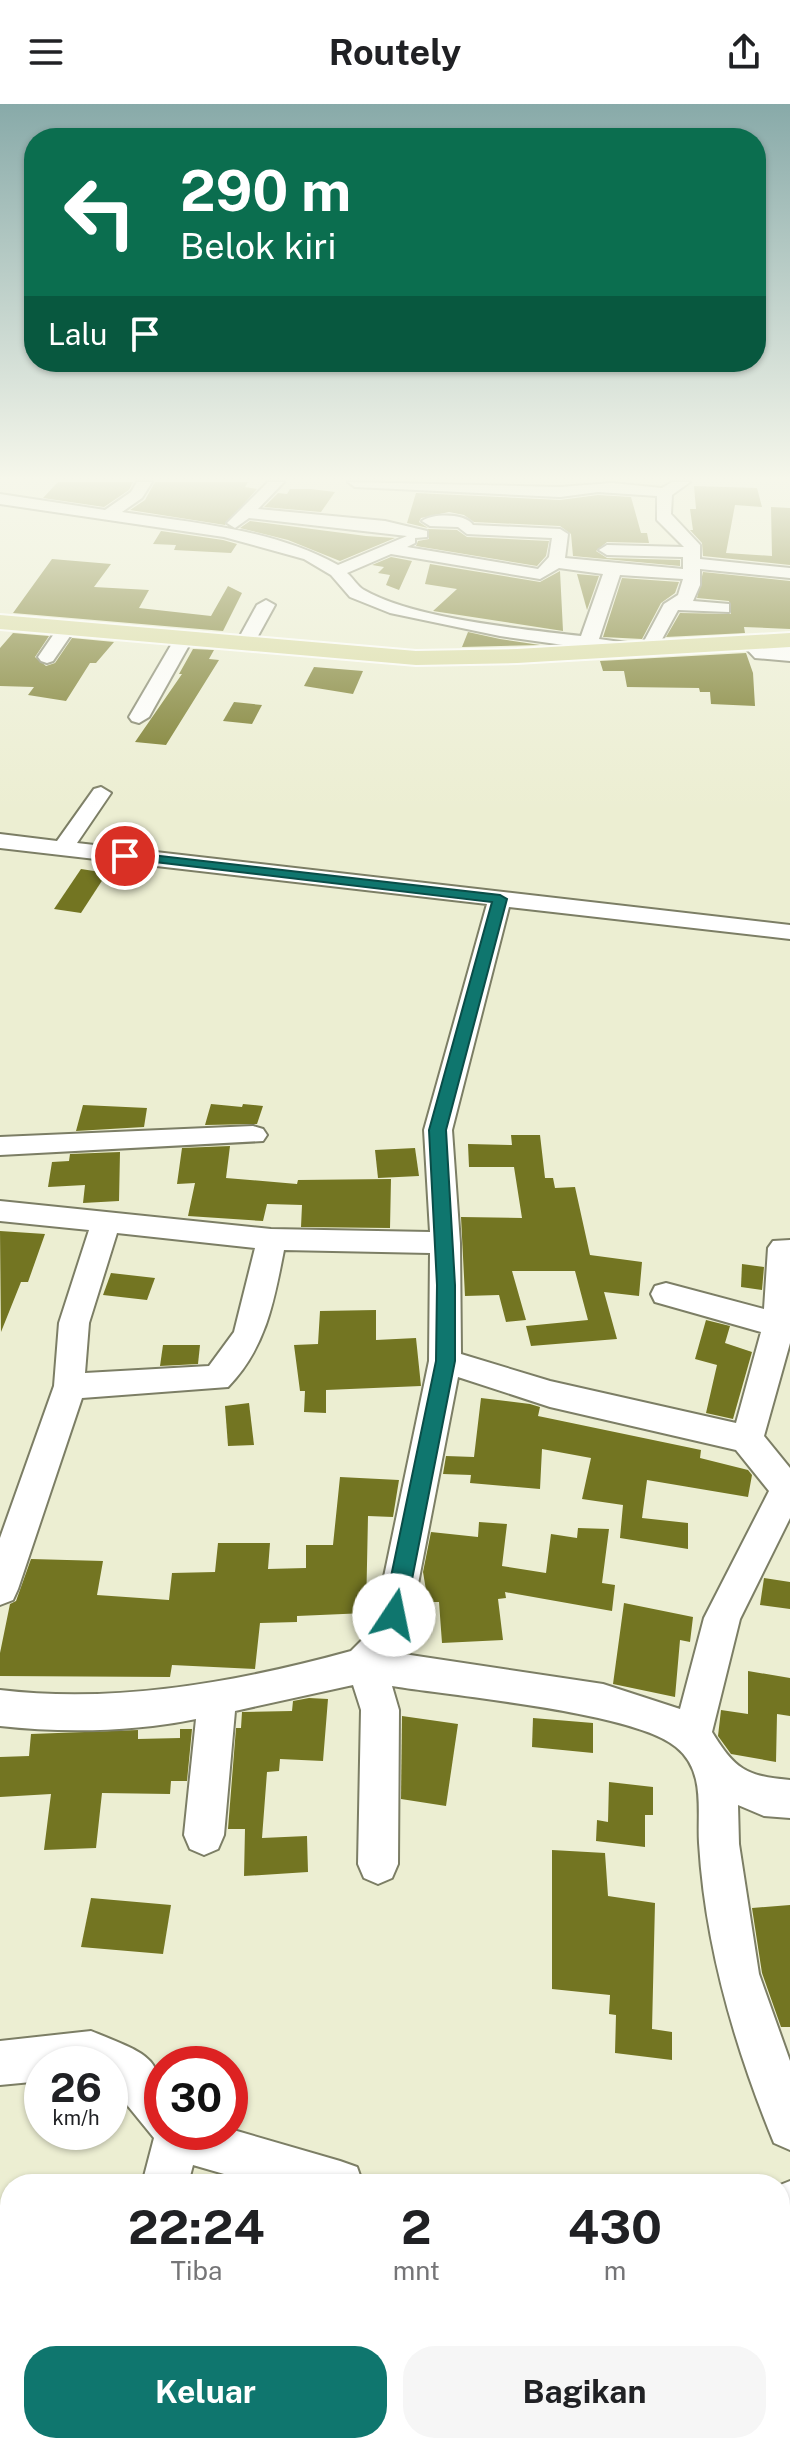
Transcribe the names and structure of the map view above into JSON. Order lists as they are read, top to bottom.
{
  "page": {
    "header": "Routely",
    "turn": ["290 m", "Belok kiri"],
    "then": "Lalu",
    "speed": "26 km/h",
    "limit": "30",
    "eta": [
      "22:24",
      "Tiba",
      "2",
      "mnt",
      "430",
      "m"
    ],
    "buttons": ["Keluar", "Bagikan"]
  }
}
